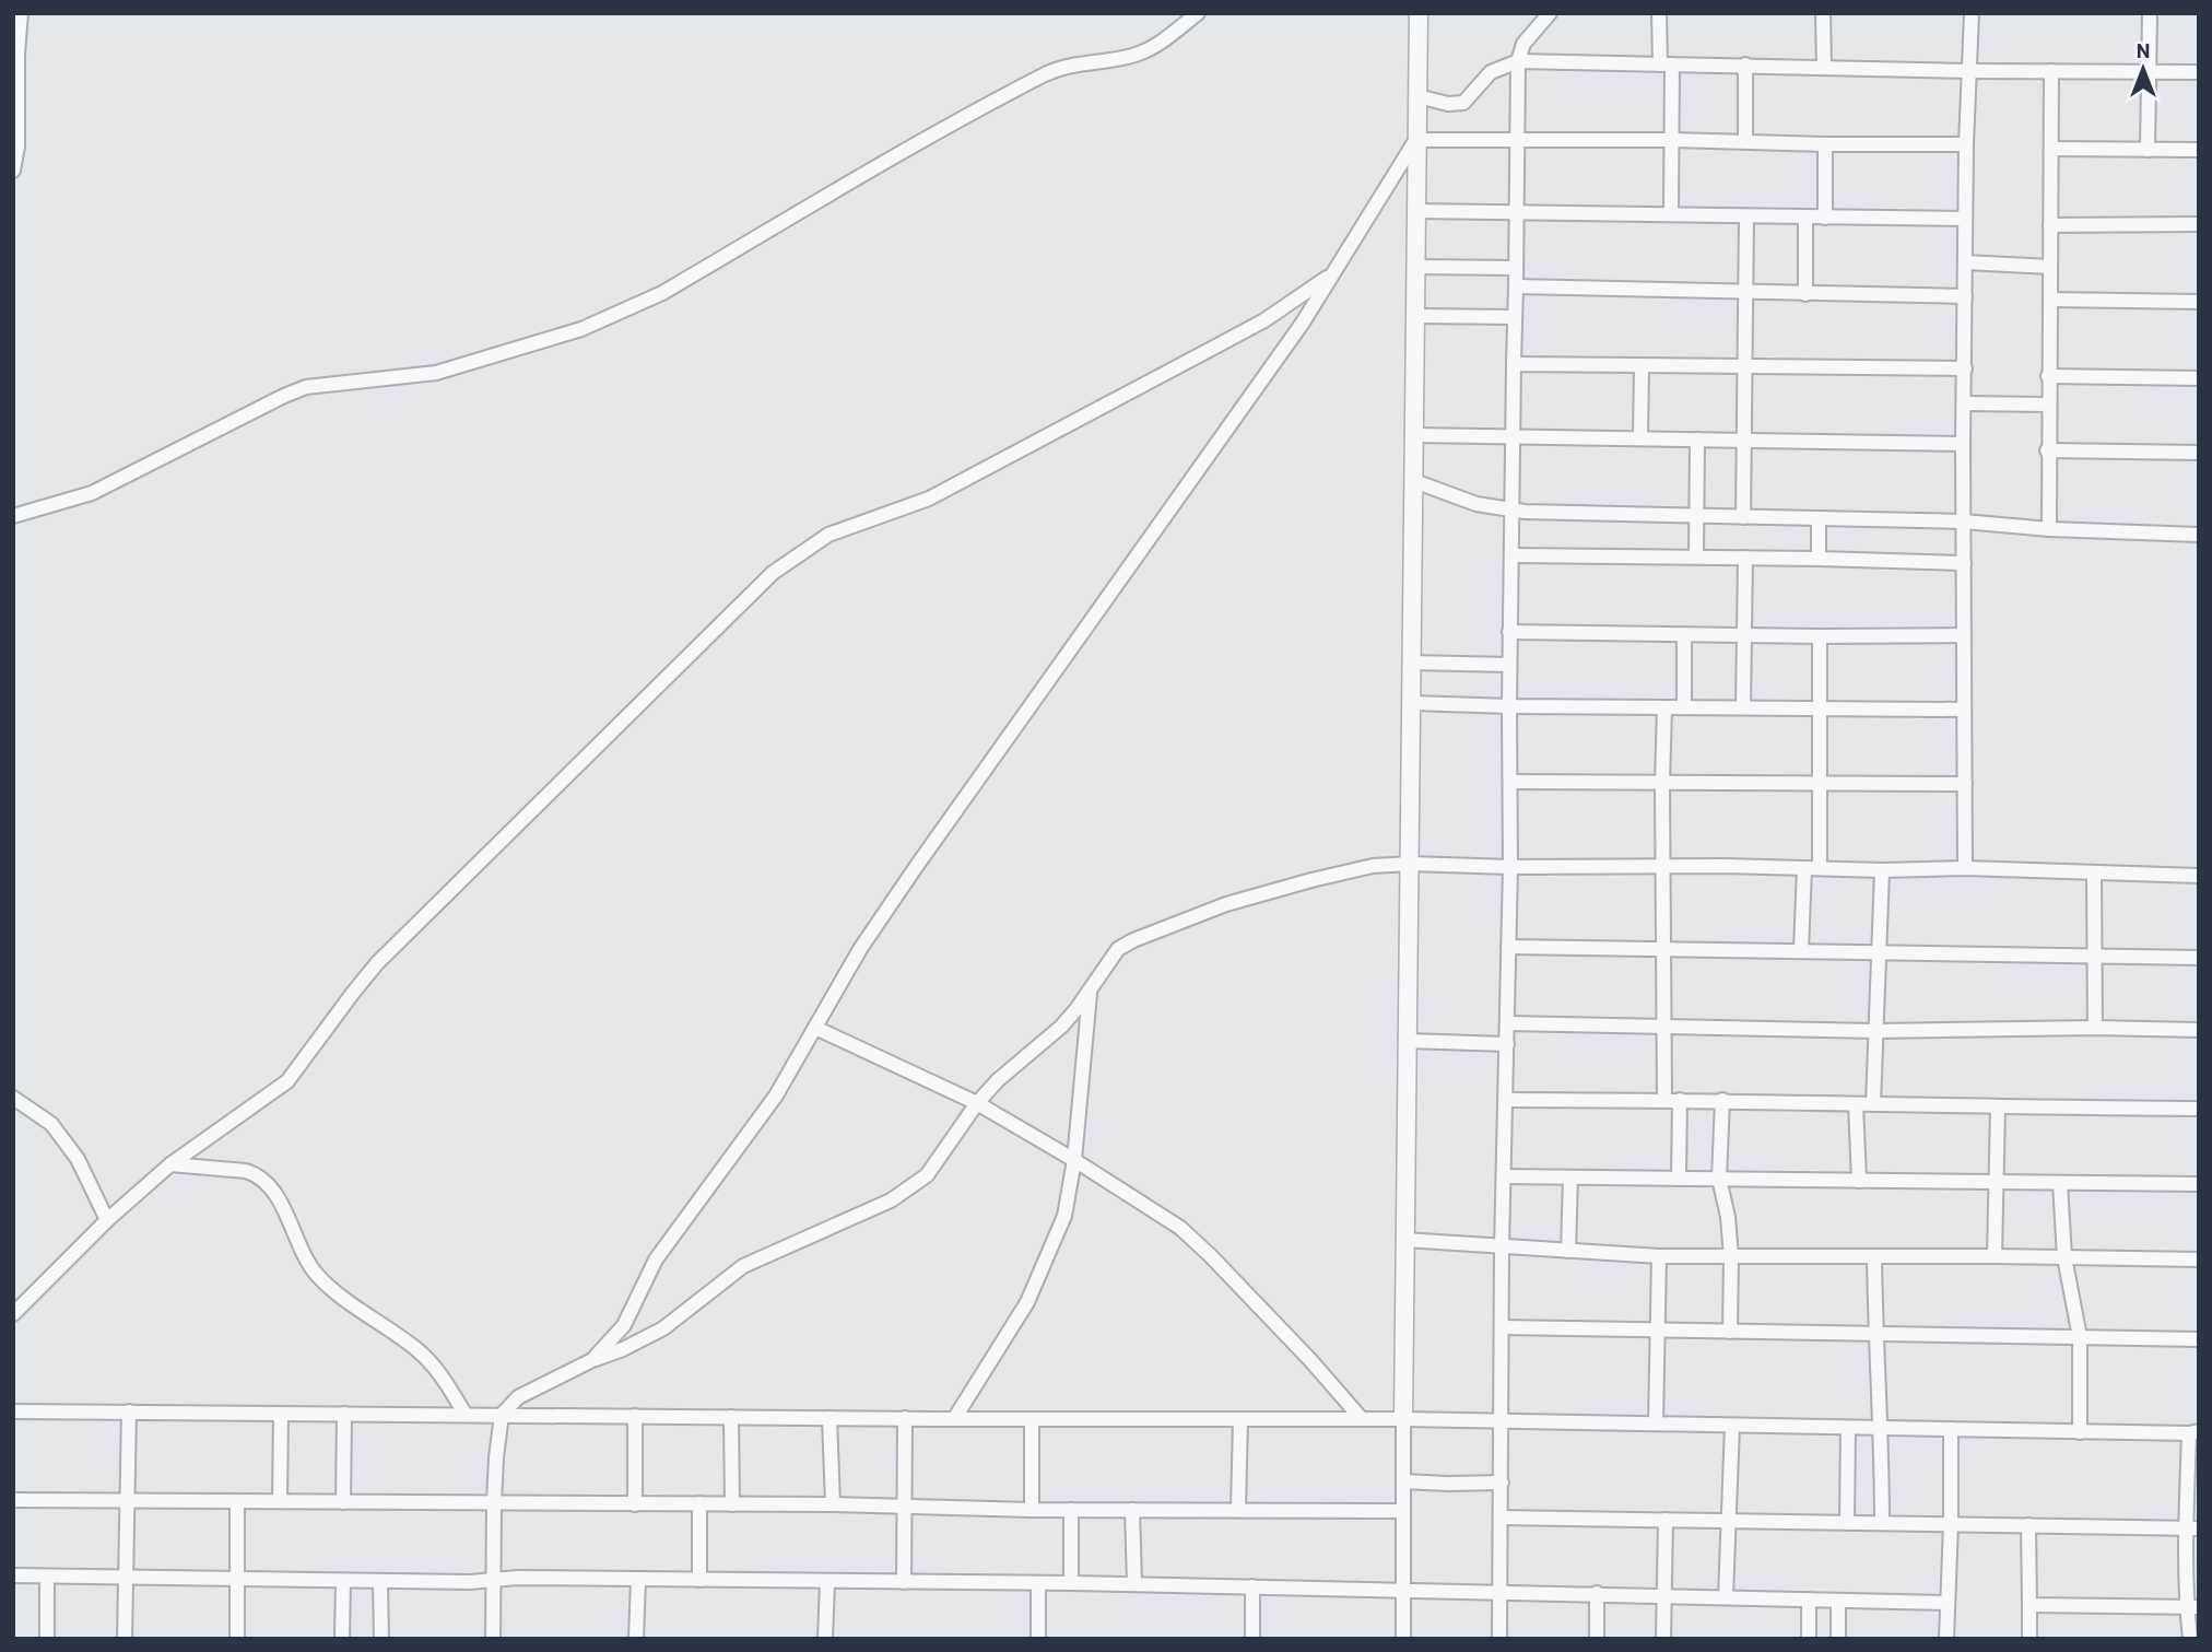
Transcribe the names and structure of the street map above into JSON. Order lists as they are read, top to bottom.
{
  "north": "top"
}
